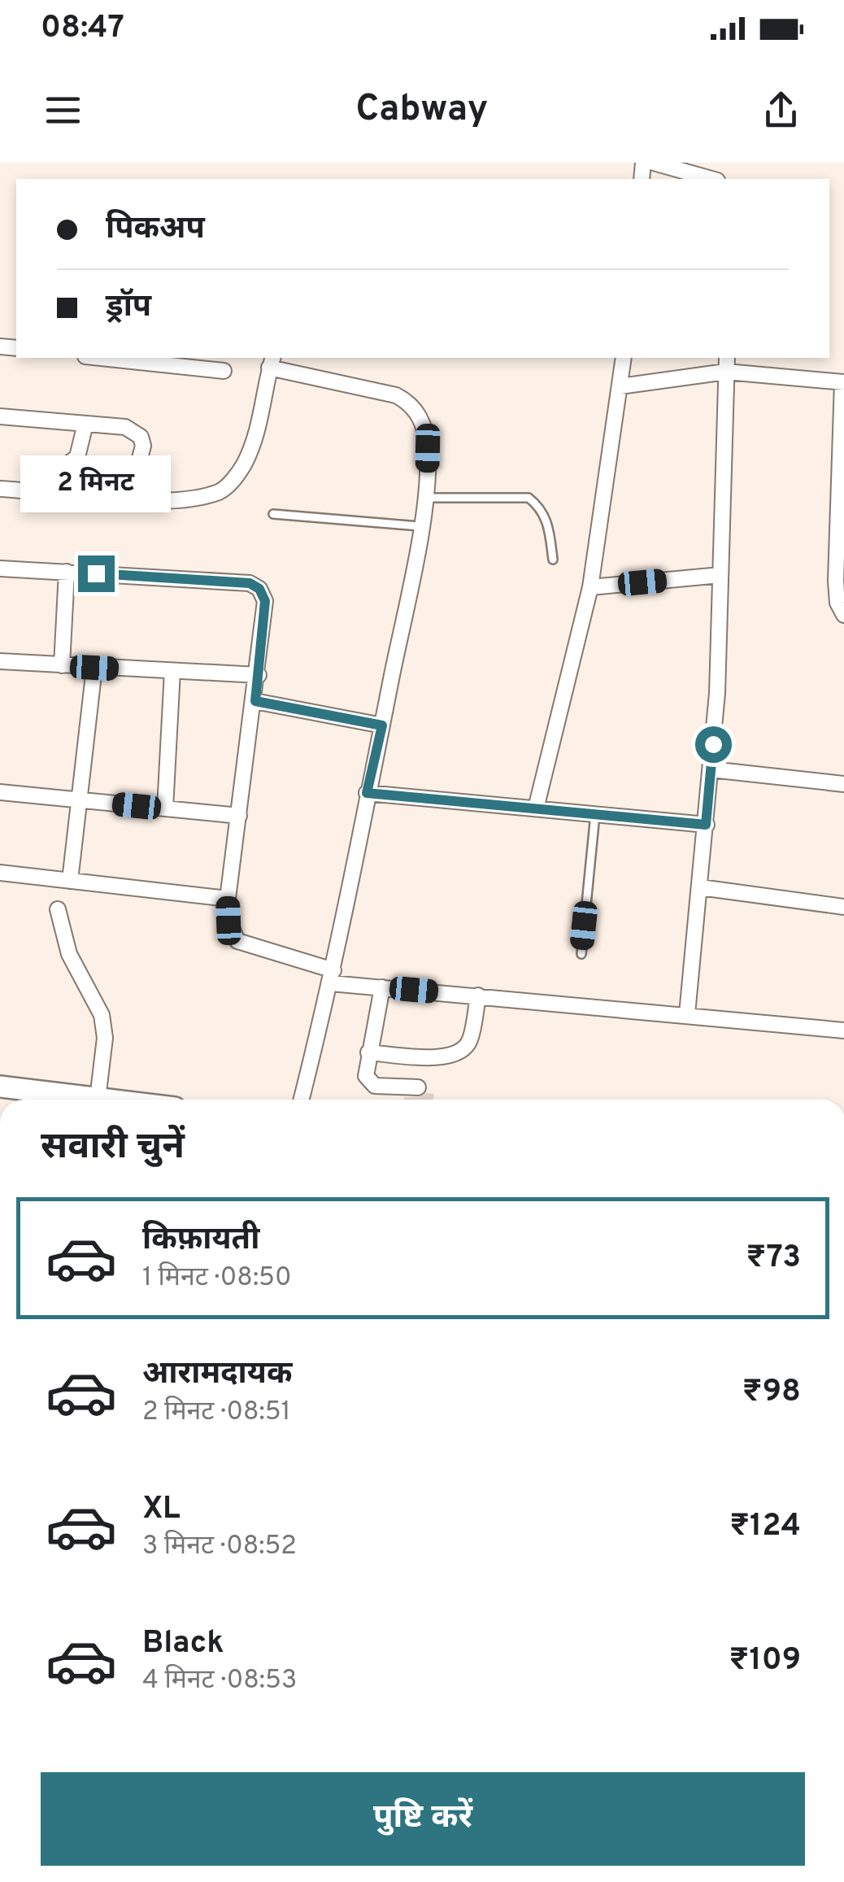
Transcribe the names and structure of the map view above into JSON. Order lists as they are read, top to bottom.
{
  "page": {
    "status": "08:47",
    "header": "Cabway",
    "banner": ["पिकअप", "ड्रॉप"],
    "bubble": "2 मिनट",
    "heading": "सवारी चुनें",
    "list": [
      {
        "name": "किफ़ायती",
        "note": "1 मिनट · 08:50",
        "value": "₹73"
      },
      {
        "name": "आरामदायक",
        "note": "2 मिनट · 08:51",
        "value": "₹98"
      },
      {
        "name": "XL",
        "note": "3 मिनट · 08:52",
        "value": "₹124"
      },
      {
        "name": "Black",
        "note": "4 मिनट · 08:53",
        "value": "₹109"
      }
    ],
    "buttons": "पुष्टि करें"
  }
}
